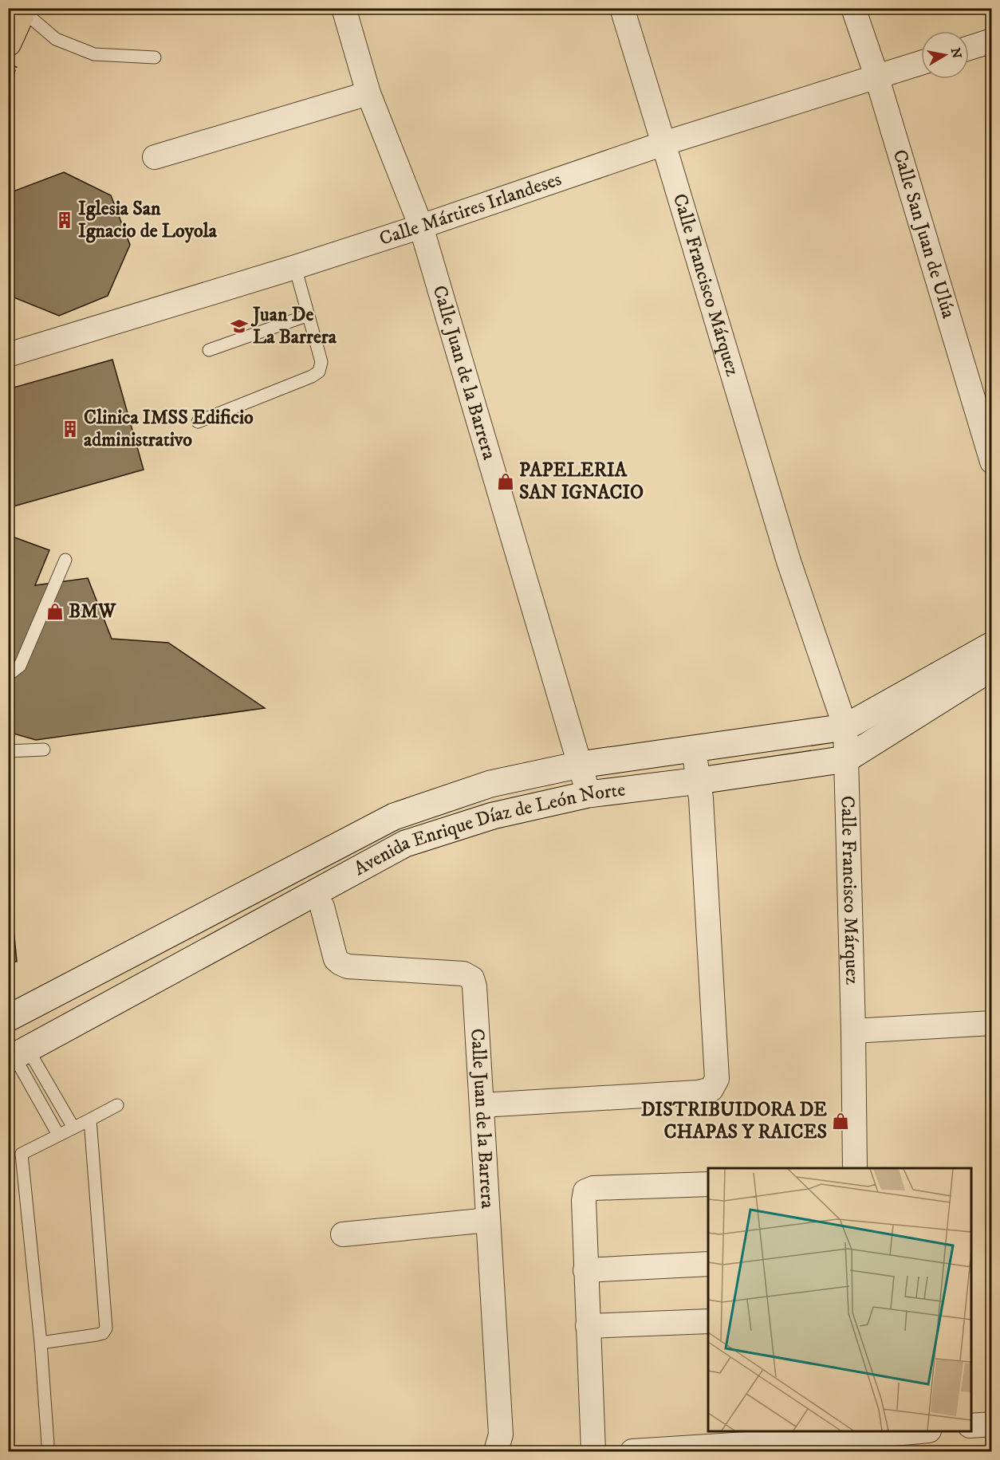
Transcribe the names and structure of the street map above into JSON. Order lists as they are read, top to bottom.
{
  "streets": {
    "main road": ["Avenida Enrique Díaz de León Norte"],
    "street": [
      "Calle Mártires Irlandeses",
      "Calle San Juan de Ulúa",
      "Calle Francisco Márquez",
      "Calle Juan de la Barrera"
    ]
  },
  "crossings": [
    ["Calle Mártires Irlandeses", "Calle San Juan de Ulúa"],
    ["Calle Mártires Irlandeses", "Calle Francisco Márquez"],
    ["Calle Mártires Irlandeses", "Calle Juan de la Barrera"],
    ["Calle Francisco Márquez", "Avenida Enrique Díaz de León Norte"],
    ["Calle Juan de la Barrera", "Avenida Enrique Díaz de León Norte"]
  ],
  "places": {
    "building": ["Iglesia San Ignacio de Loyola", "Clinica IMSS Edificio administrativo"],
    "school or university": ["Juan De La Barrera"],
    "shop": ["PAPELERIA SAN IGNACIO", "BMW", "DISTRIBUIDORA DE CHAPAS Y RAICES"]
  },
  "north": "right"
}
